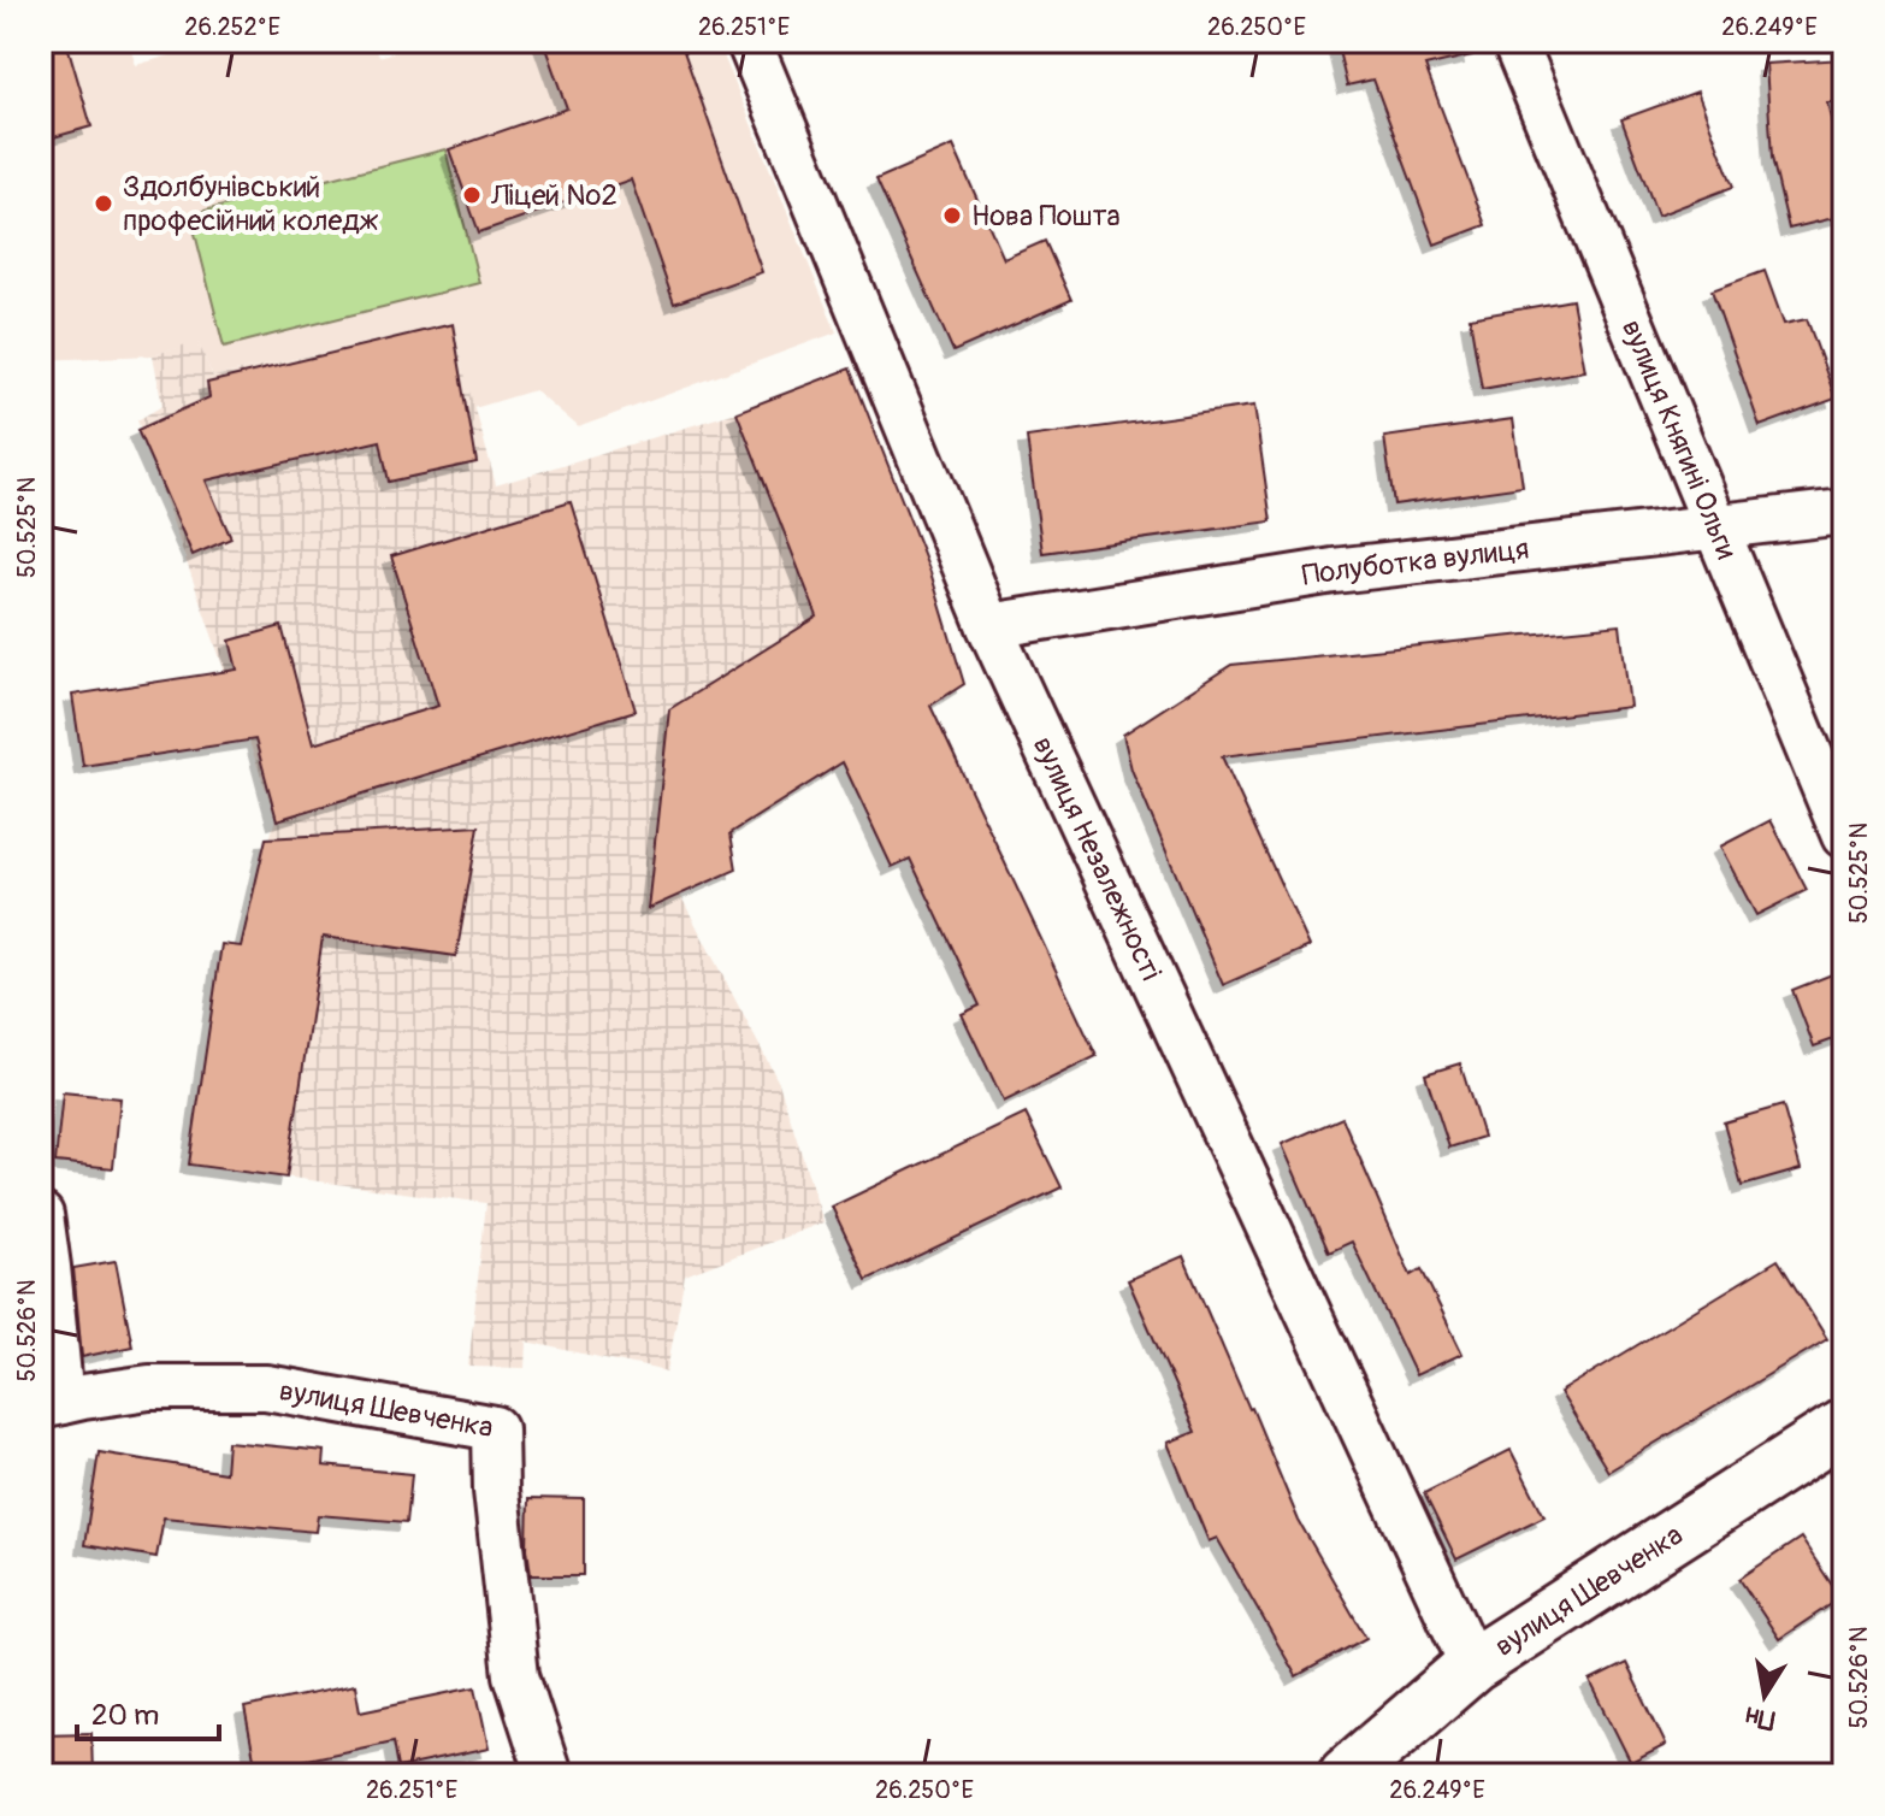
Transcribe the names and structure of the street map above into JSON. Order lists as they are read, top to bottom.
{
  "streets": {
    "main road": ["вулиця Шевченка"],
    "street": ["вулиця Княгині Ольги", "Полуботка вулиця", "вулиця Незалежності"]
  },
  "crossings": [
    ["вулиця Княгині Ольги", "Полуботка вулиця"],
    ["Полуботка вулиця", "вулиця Незалежності"],
    ["вулиця Незалежності", "вулиця Шевченка"]
  ],
  "places": ["Ліцей №2", "Здолбунівський професійний коледж", "Нова Пошта"],
  "scale_bar": "20 m",
  "north": "bottom",
  "coordinates": [
    "26.252°E",
    "26.251°E",
    "26.250°E",
    "26.249°E",
    "50.525°N",
    "50.526°N"
  ]
}
